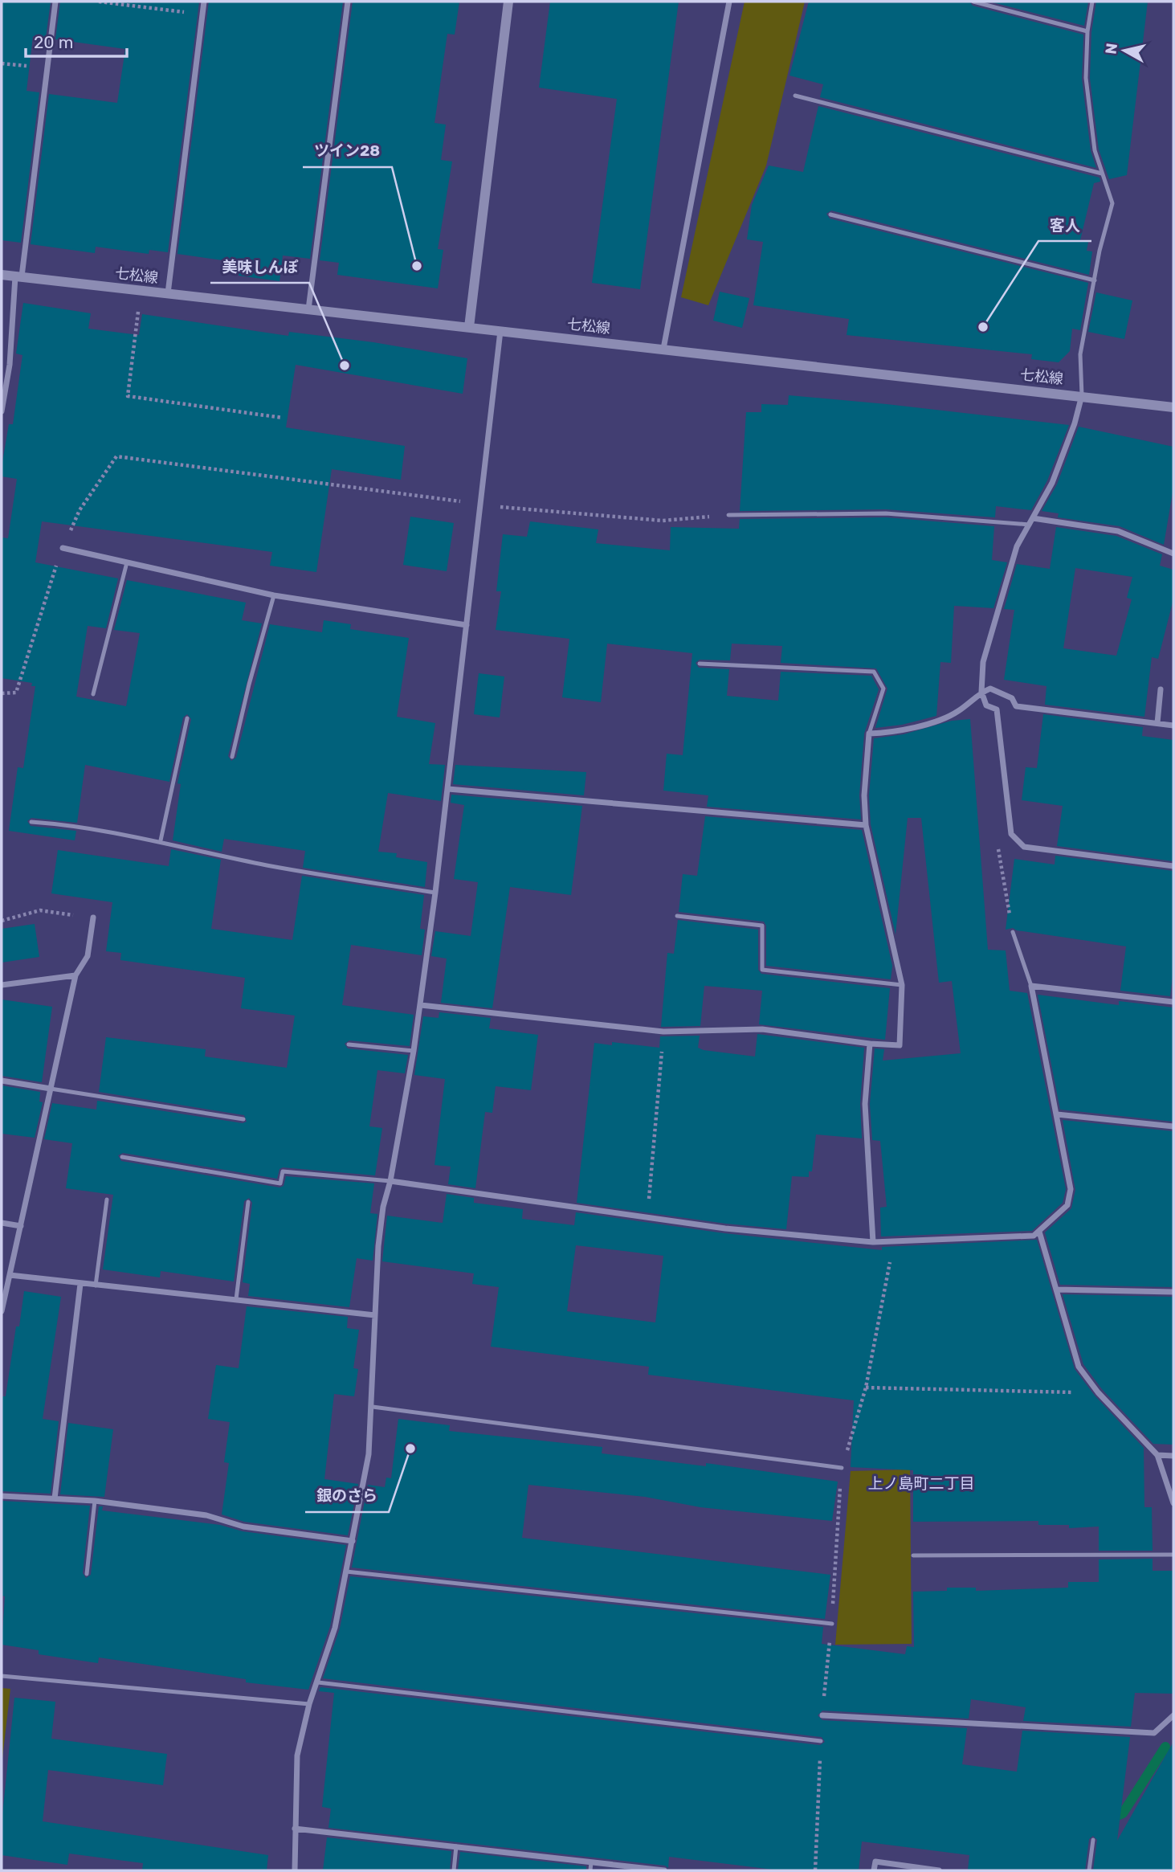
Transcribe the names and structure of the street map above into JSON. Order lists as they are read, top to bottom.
{
  "streets": {
    "street": ["七松線"]
  },
  "districts": ["上ノ島町二丁目"],
  "places": [
    "ツイン28",
    "客人",
    "美味しんぽ",
    "銀のさら"
  ],
  "scale_bar": "20 m",
  "north": "left"
}
